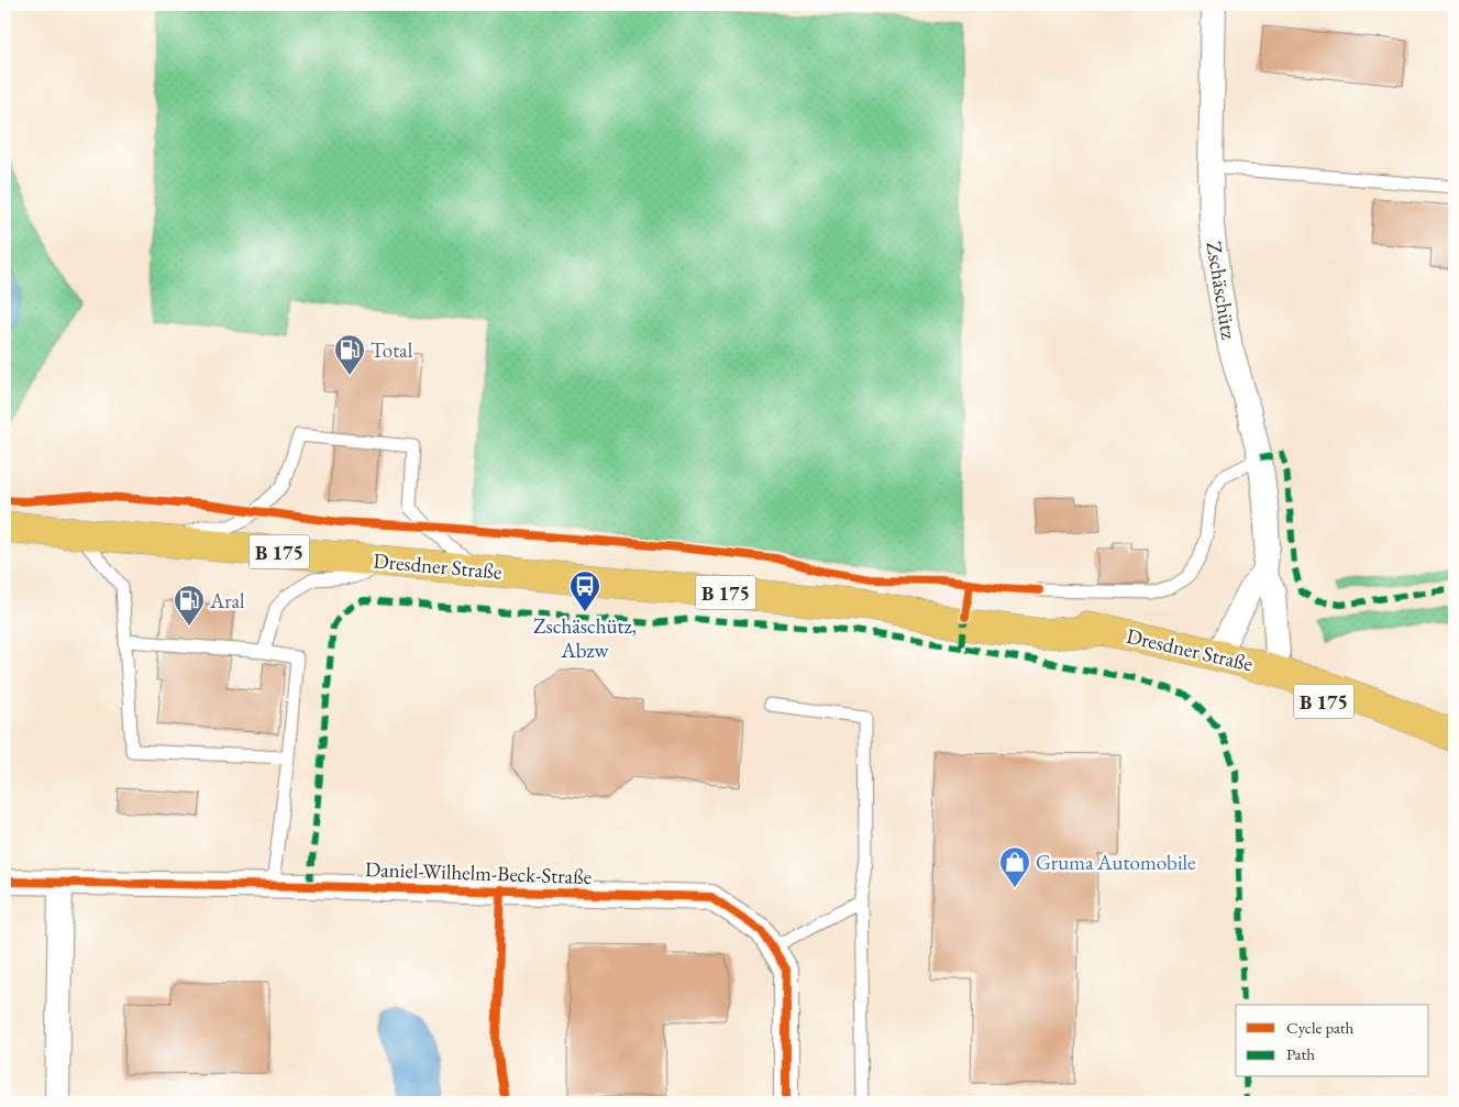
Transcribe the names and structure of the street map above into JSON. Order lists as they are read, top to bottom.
{
  "streets": {
    "main road": ["B 175", "Dresdner Straße"],
    "street": ["Zschäschütz", "Daniel-Wilhelm-Beck-Straße"]
  },
  "crossings": [
    ["Zschäschütz", "B 175"],
    ["Zschäschütz", "Dresdner Straße"],
    ["B 175", "Dresdner Straße"]
  ],
  "places": {
    "fuel station": ["Total", "Aral"],
    "bus stop": ["Zschäschütz, Abzw"],
    "shop": ["Gruma Automobile"]
  },
  "legend": ["Cycle path", "Path"]
}
